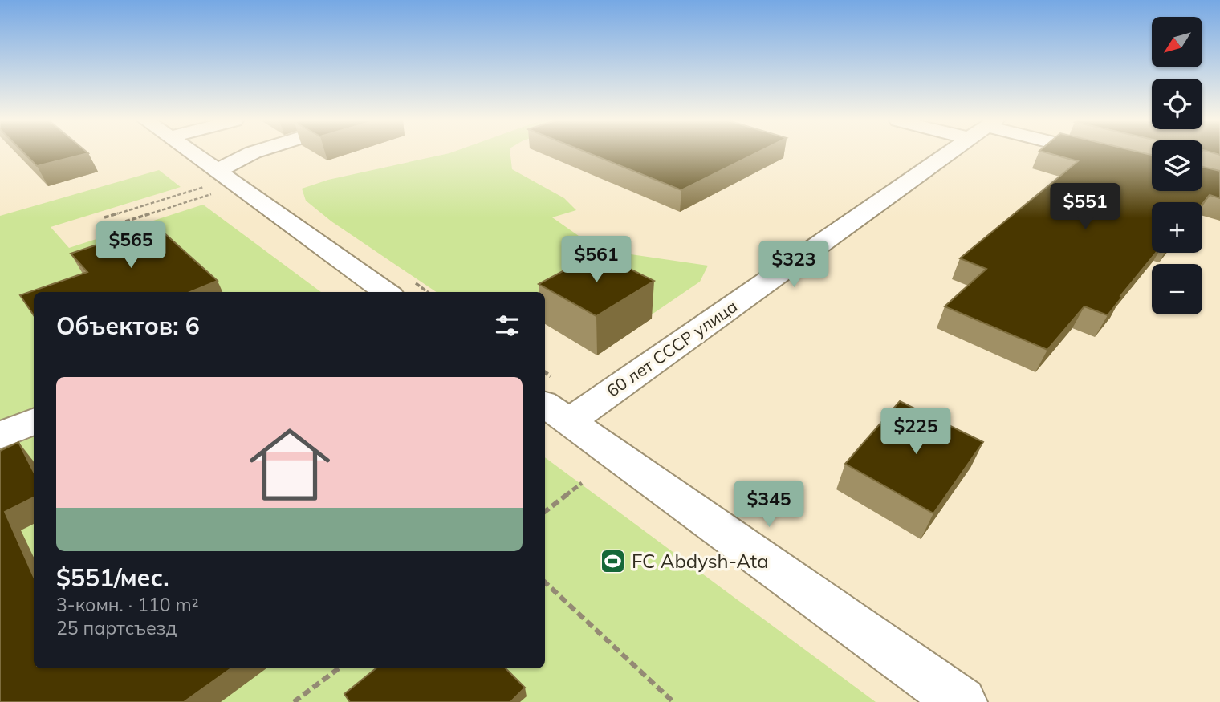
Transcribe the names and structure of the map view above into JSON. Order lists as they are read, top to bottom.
{
  "streets": {
    "street": ["60 лет СССР улица"]
  },
  "places": {
    "sports": ["FC Abdysh-Ata"]
  },
  "north": "bottom left",
  "page": {
    "map_buttons": ["+", "−"],
    "price": [
      "$551",
      "$565",
      "$561",
      "$323",
      "$225",
      "$345"
    ],
    "heading": "Объектов: 6",
    "list": [
      {
        "name": "$551/мес.",
        "note": "3-комн. · 110 m² · 25 партсъезд"
      }
    ]
  }
}
